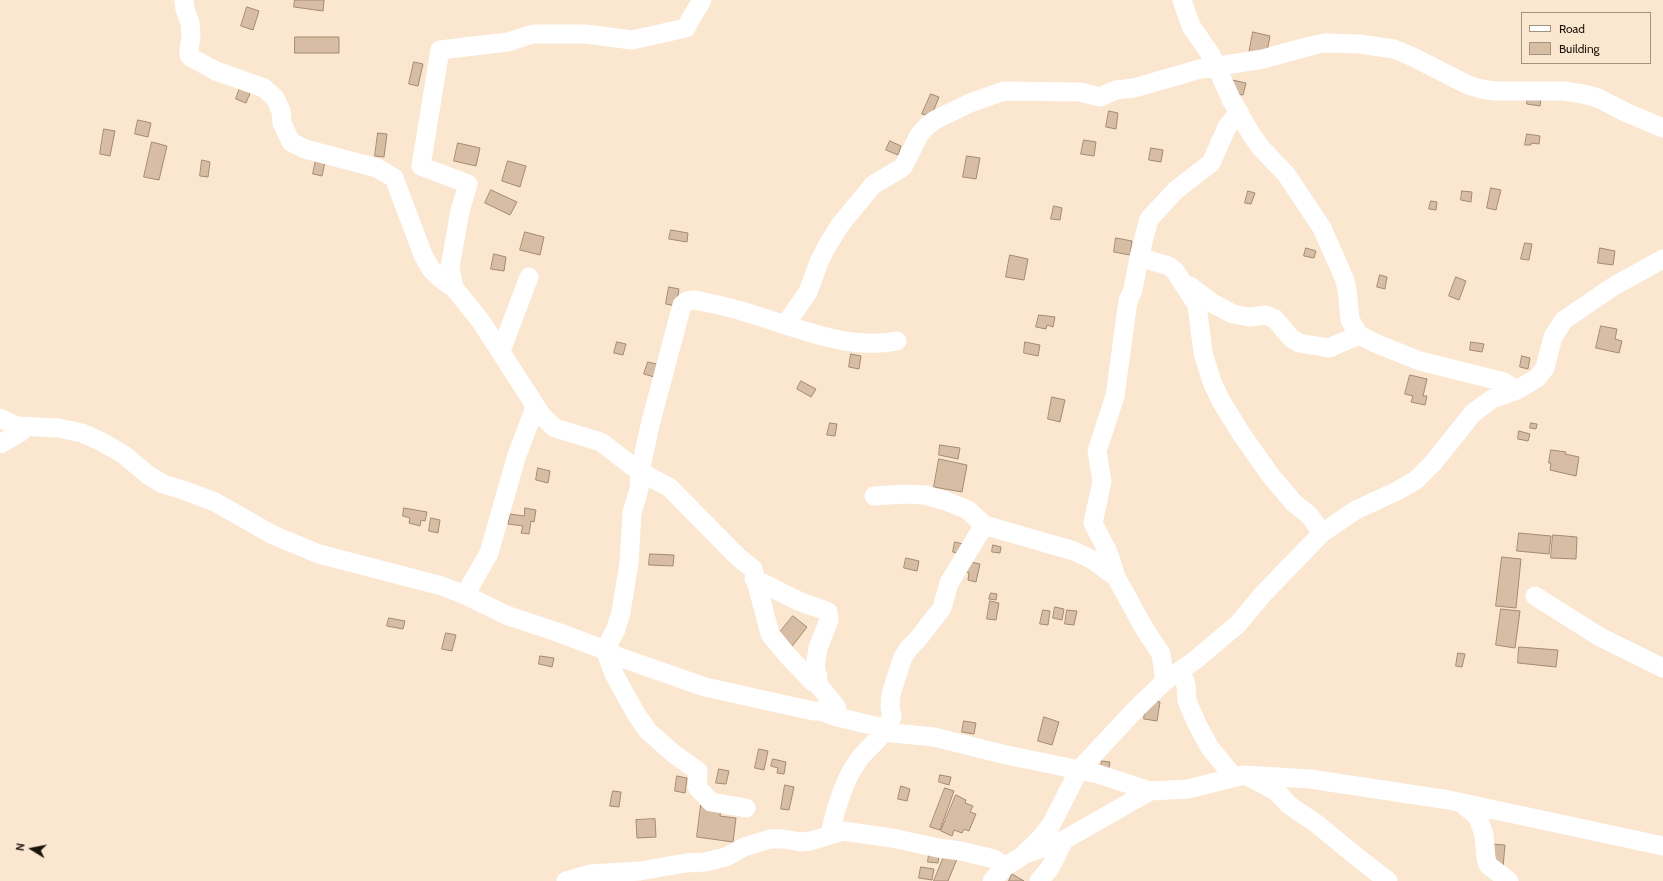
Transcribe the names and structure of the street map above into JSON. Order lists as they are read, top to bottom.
{
  "legend": ["Road", "Building"],
  "north": "left"
}
